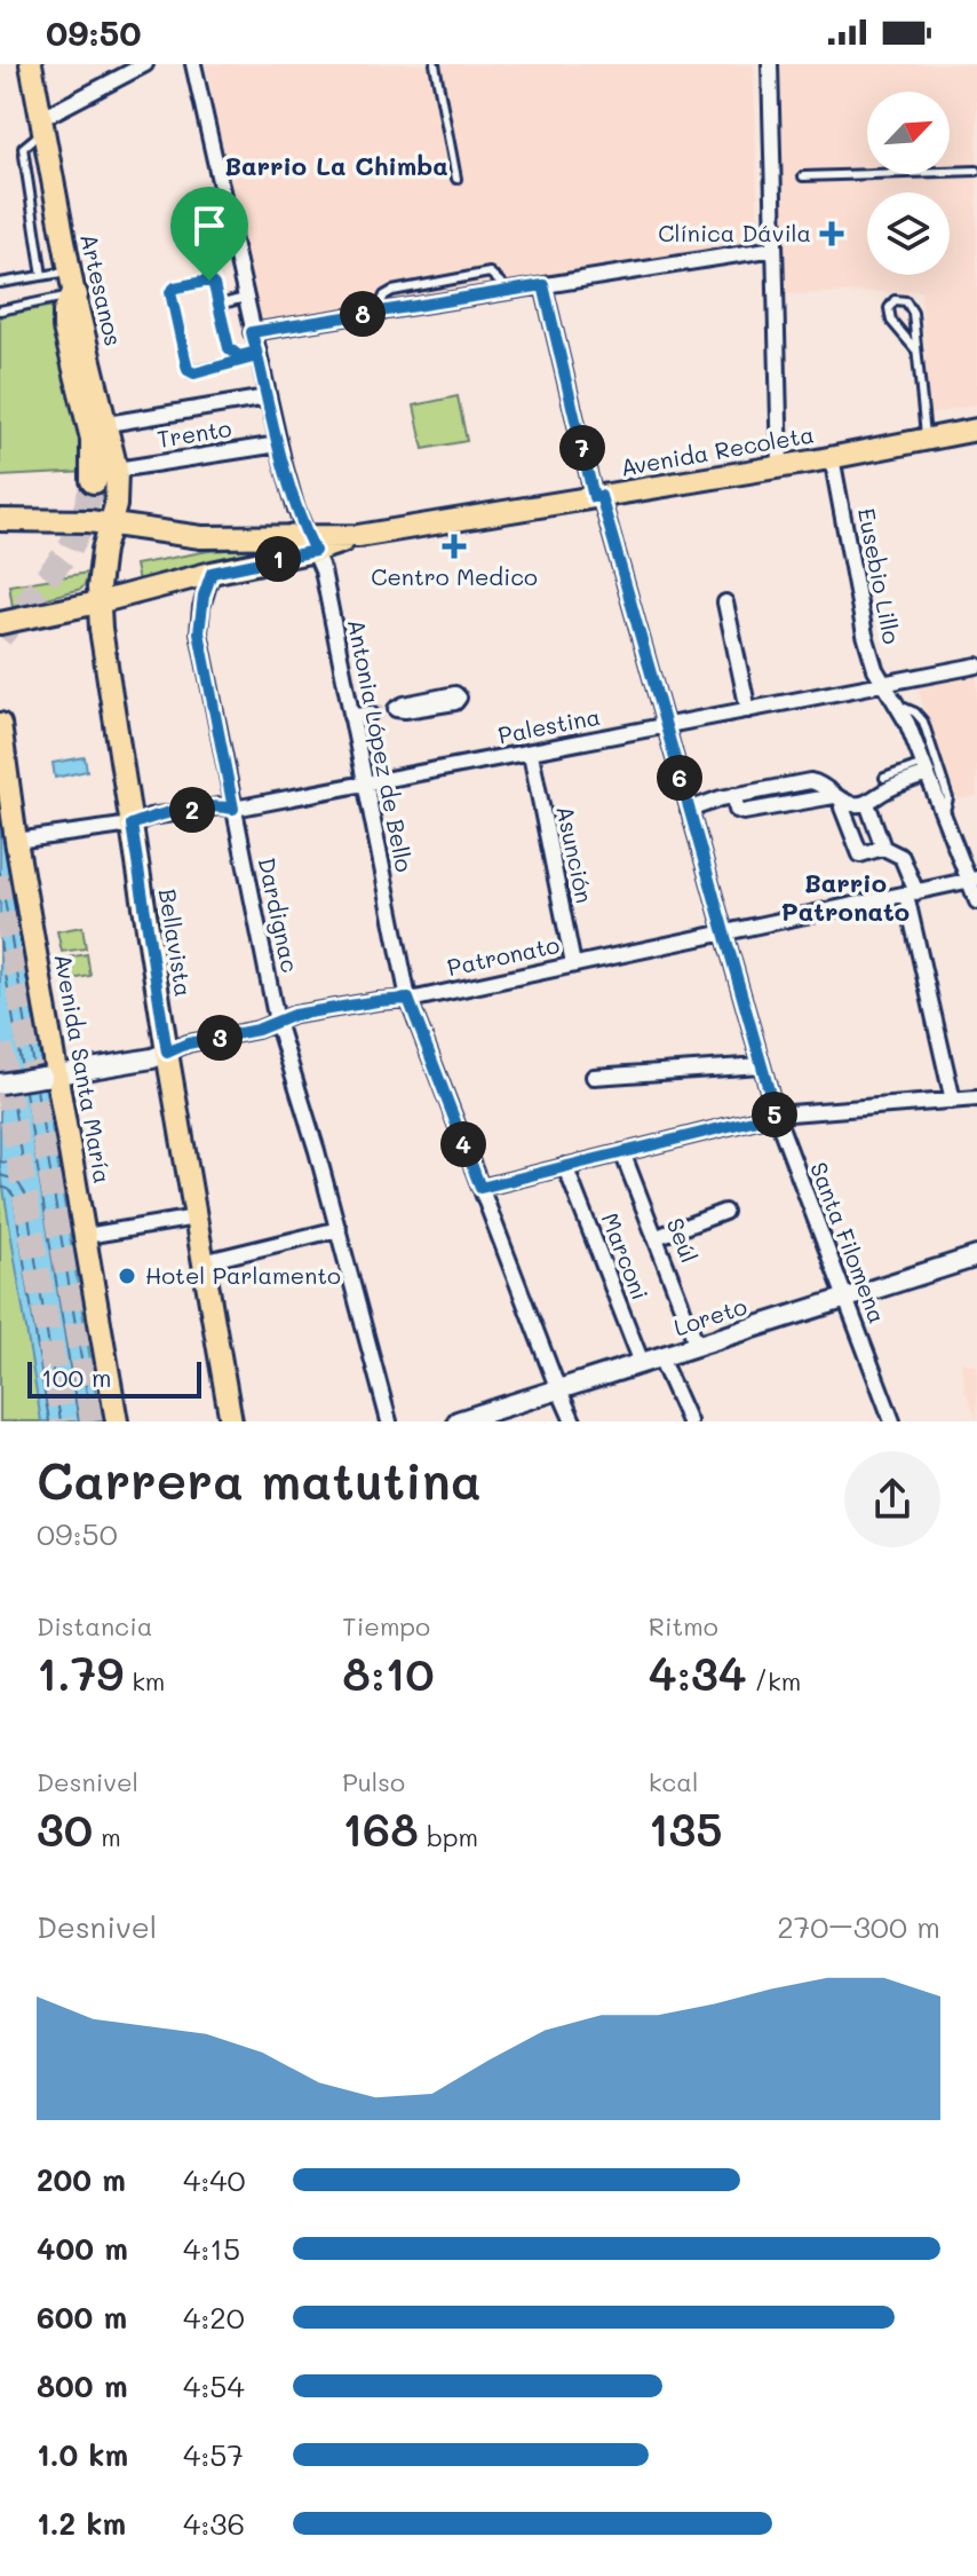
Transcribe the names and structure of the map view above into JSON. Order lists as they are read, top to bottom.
{
  "streets": {
    "main road": [
      "Artesanos",
      "Avenida Recoleta",
      "Bellavista",
      "Patronato",
      "Avenida Santa María",
      "Loreto"
    ],
    "street": [
      "Trento",
      "Eusebio Lillo",
      "Palestina",
      "Antonia López de Bello",
      "Asunción",
      "Dardignac",
      "Seúl",
      "Santa Filomena",
      "Marconi"
    ]
  },
  "crossings": [
    ["Artesanos", "Trento"],
    ["Artesanos", "Avenida Recoleta"],
    ["Artesanos", "Bellavista"],
    ["Trento", "Antonia López de Bello"],
    ["Avenida Recoleta", "Eusebio Lillo"],
    ["Avenida Recoleta", "Antonia López de Bello"],
    ["Avenida Recoleta", "Dardignac"],
    ["Avenida Recoleta", "Bellavista"],
    ["Avenida Recoleta", "Santa Filomena"],
    ["Eusebio Lillo", "Palestina"],
    ["Eusebio Lillo", "Patronato"],
    ["Palestina", "Antonia López de Bello"],
    ["Palestina", "Asunción"],
    ["Palestina", "Dardignac"],
    ["Palestina", "Bellavista"],
    ["Palestina", "Avenida Santa María"],
    ["Palestina", "Santa Filomena"],
    ["Antonia López de Bello", "Patronato"],
    ["Antonia López de Bello", "Loreto"],
    ["Asunción", "Patronato"],
    ["Dardignac", "Patronato"],
    ["Bellavista", "Patronato"],
    ["Patronato", "Avenida Santa María"],
    ["Patronato", "Santa Filomena"],
    ["Seúl", "Loreto"],
    ["Santa Filomena", "Loreto"],
    ["Marconi", "Loreto"]
  ],
  "districts": ["Barrio La Chimba", "Barrio Patronato"],
  "places": {
    "health": ["Clínica Dávila", "Centro Medico"],
    "other": ["Hotel Parlamento"]
  },
  "scale_bar": "100 m",
  "north": "top right",
  "page": {
    "status": "09:50",
    "pins": [
      "8",
      "7",
      "1",
      "6",
      "2",
      "3",
      "5",
      "4"
    ],
    "scale": "100 m",
    "heading": ["Carrera matutina", "09:50"],
    "stats": [
      ["Distancia", "1.79 km"],
      ["Tiempo", "8:10"],
      ["Ritmo", "4:34 /km"],
      ["Desnivel", "30 m"],
      ["Pulso", "168 bpm"],
      ["kcal", "135"]
    ],
    "chart": ["Desnivel", "270–300 m"],
    "list": [
      {
        "name": "200 m",
        "note": "4:40"
      },
      {
        "name": "400 m",
        "note": "4:15"
      },
      {
        "name": "600 m",
        "note": "4:20"
      },
      {
        "name": "800 m",
        "note": "4:54"
      },
      {
        "name": "1.0 km",
        "note": "4:57"
      },
      {
        "name": "1.2 km",
        "note": "4:36"
      }
    ]
  }
}
